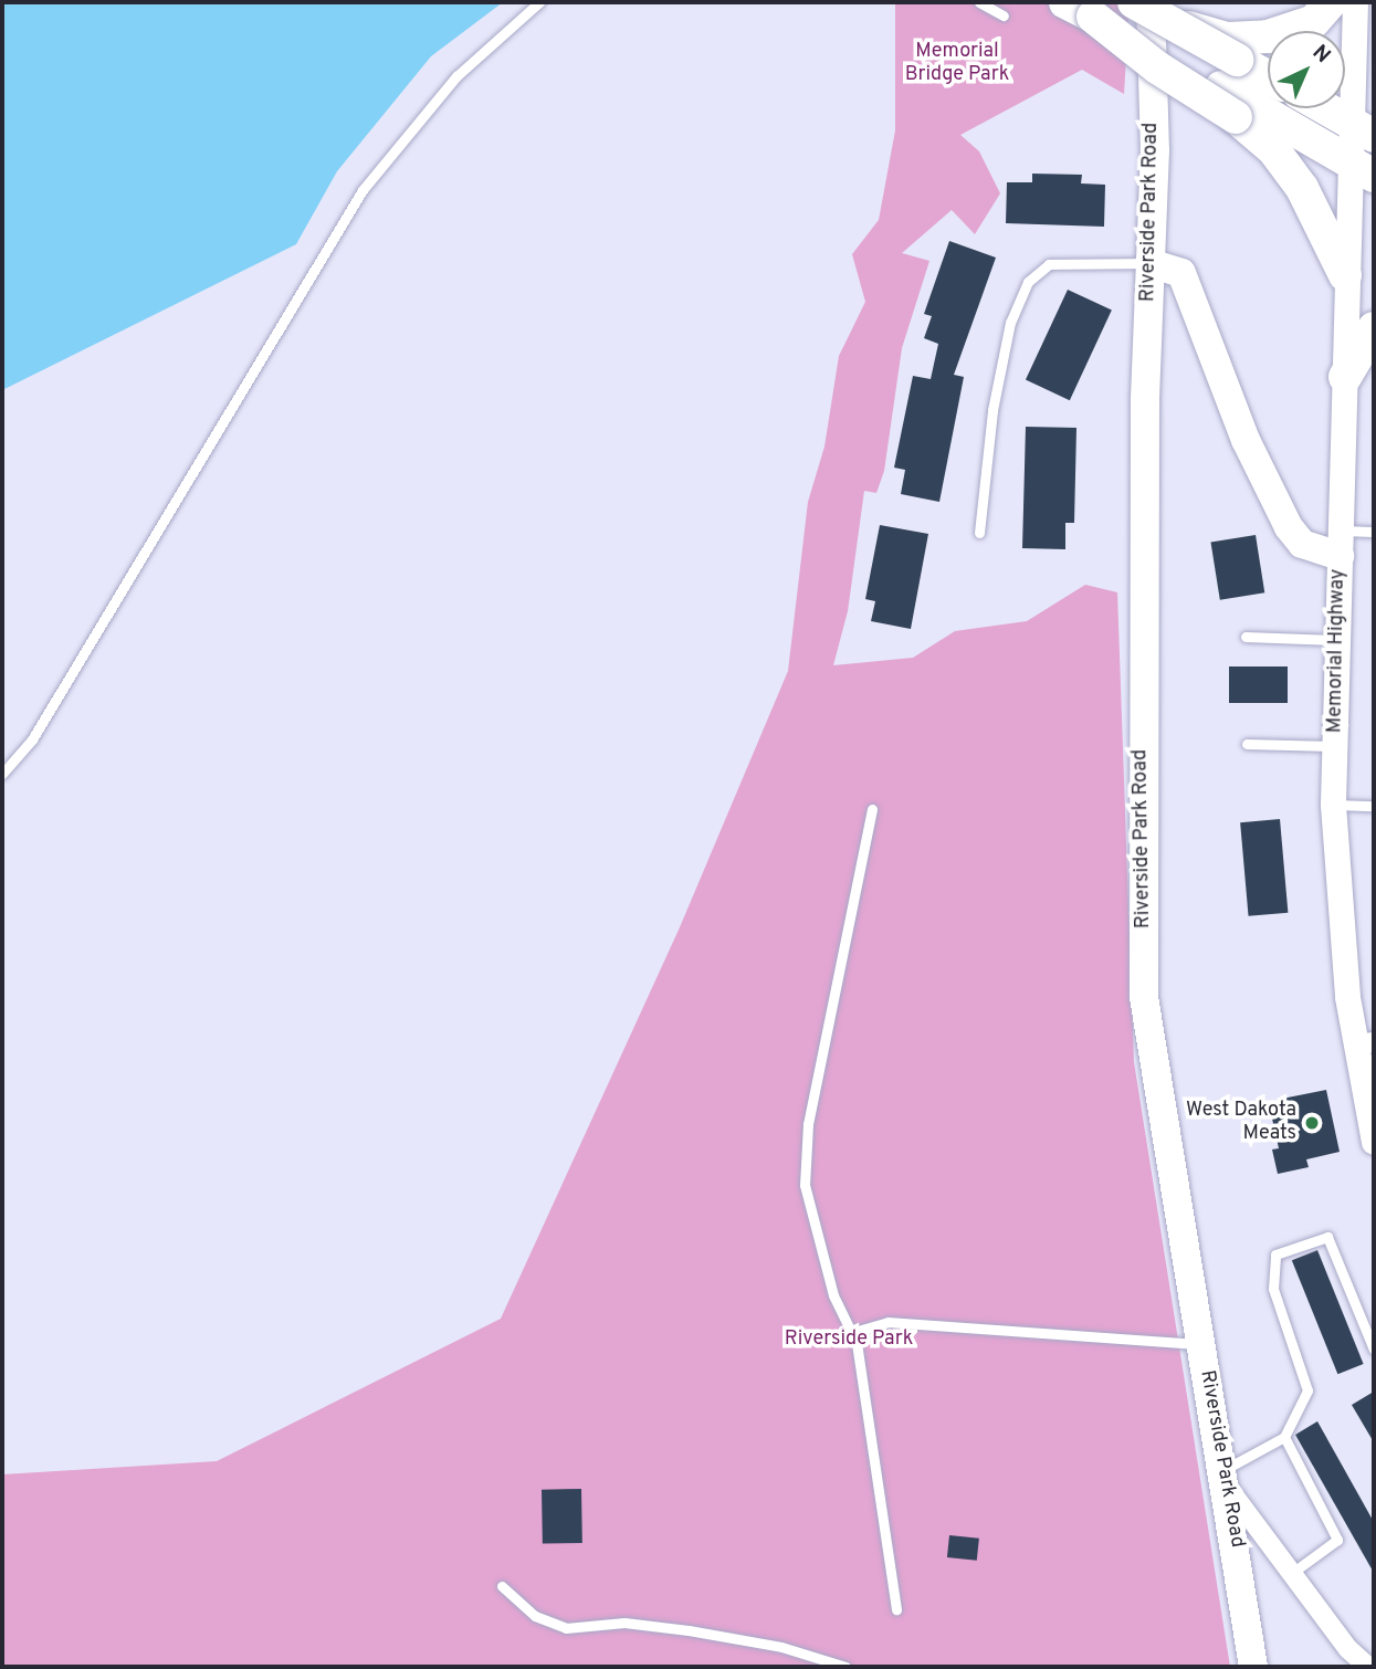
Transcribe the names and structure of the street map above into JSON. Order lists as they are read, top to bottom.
{
  "streets": {
    "main road": ["Riverside Park Road"],
    "street": ["Memorial Highway"]
  },
  "parks": ["Memorial Bridge Park", "Riverside Park"],
  "places": ["West Dakota Meats"],
  "north": "top right"
}
